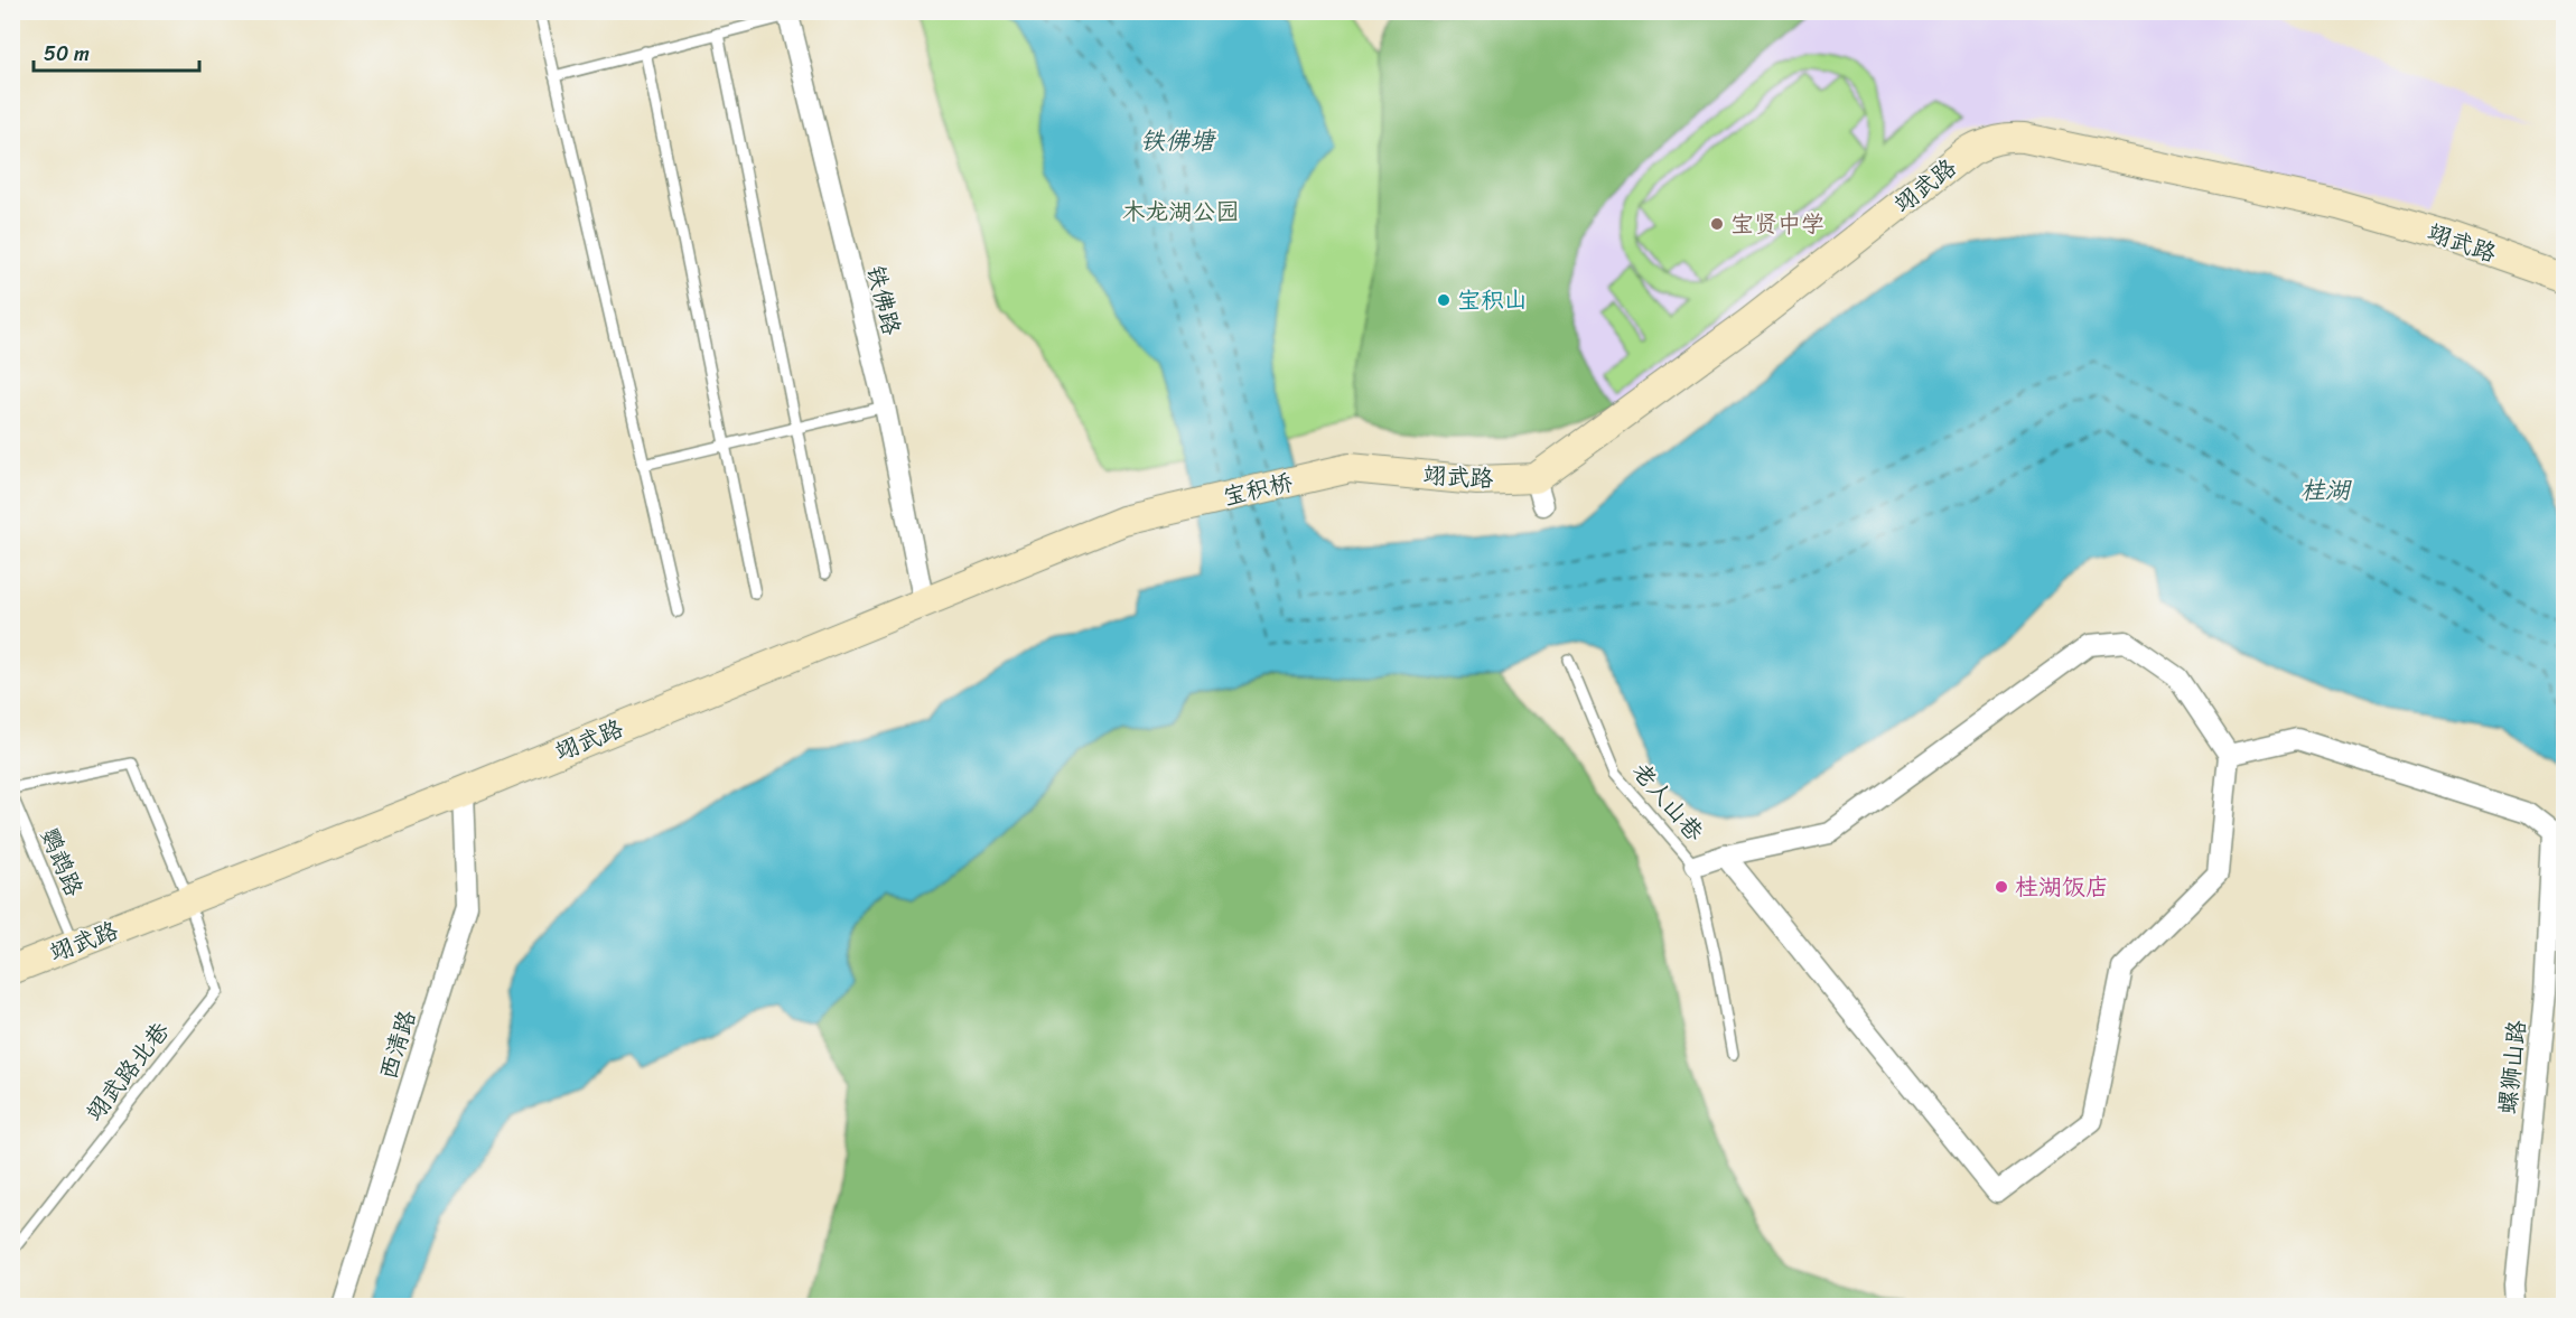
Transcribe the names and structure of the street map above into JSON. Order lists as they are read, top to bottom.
{
  "streets": {
    "main road": ["翊武路", "宝积桥"],
    "street": ["铁佛路", "西清路", "螺狮山路"],
    "lane": ["老人山巷", "鹦鹉路", "翊武路北巷"]
  },
  "crossings": [
    ["翊武路", "铁佛路"],
    ["翊武路", "宝积桥"],
    ["翊武路", "鹦鹉路"],
    ["翊武路", "西清路"],
    ["翊武路", "翊武路北巷"]
  ],
  "water": ["铁佛塘", "桂湖"],
  "parks": ["木龙湖公园"],
  "places": ["宝贤中学", "宝积山", "桂湖饭店"],
  "scale_bar": "50 m"
}
